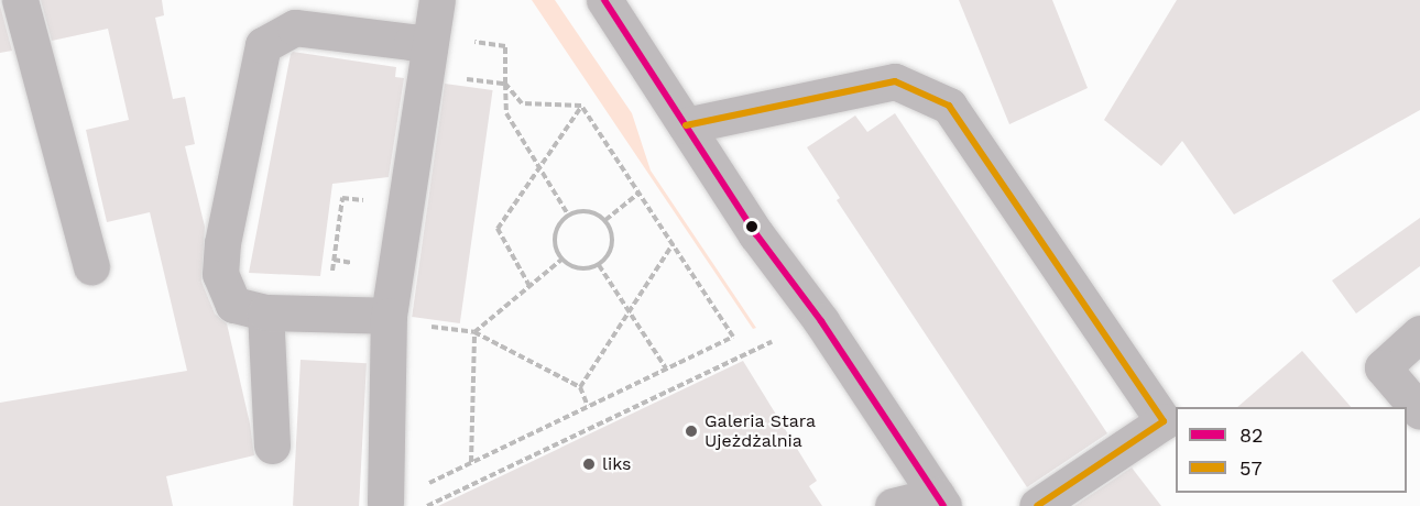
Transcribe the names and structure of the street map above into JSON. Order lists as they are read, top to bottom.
{
  "places": ["Galeria Stara Ujeżdżalnia", "liks"],
  "lines": ["transit line 82", "transit line 57"],
  "legend": ["82", "57"]
}
